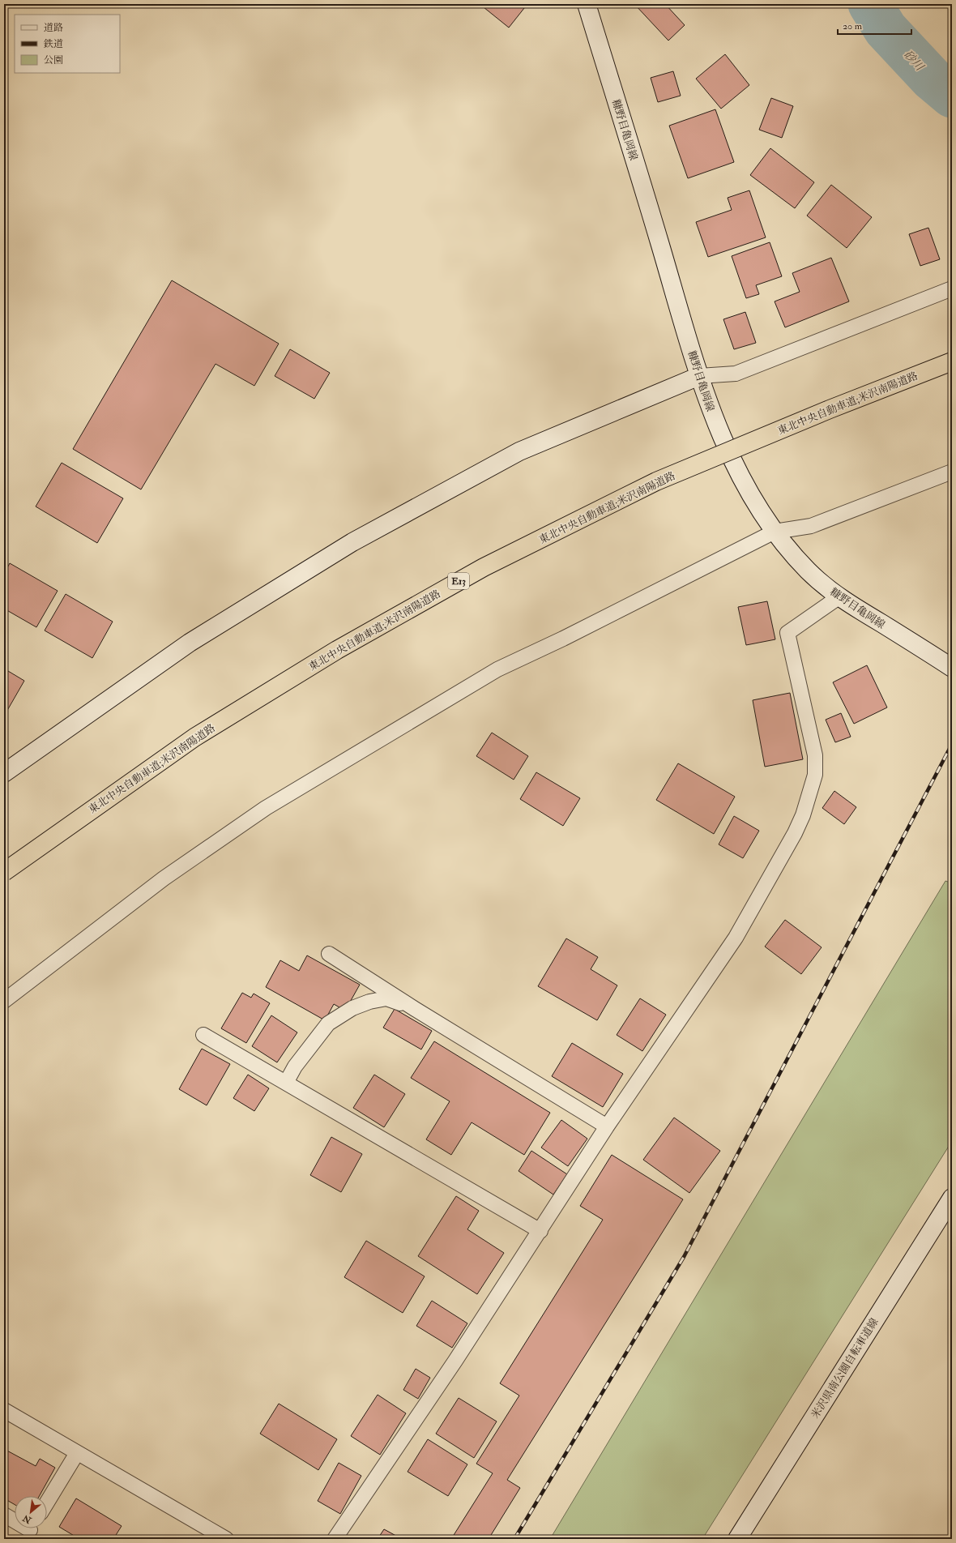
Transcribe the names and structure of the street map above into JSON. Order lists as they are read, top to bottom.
{
  "streets": {
    "highway": ["東北中央自動車道;米沢南陽道路", "E13"],
    "street": ["糠野目亀岡線", "米沢県南公園自転車道線"]
  },
  "water": ["砂川"],
  "legend": ["道路", "鉄道", "公園"],
  "scale_bar": "20 m",
  "north": "bottom left"
}
